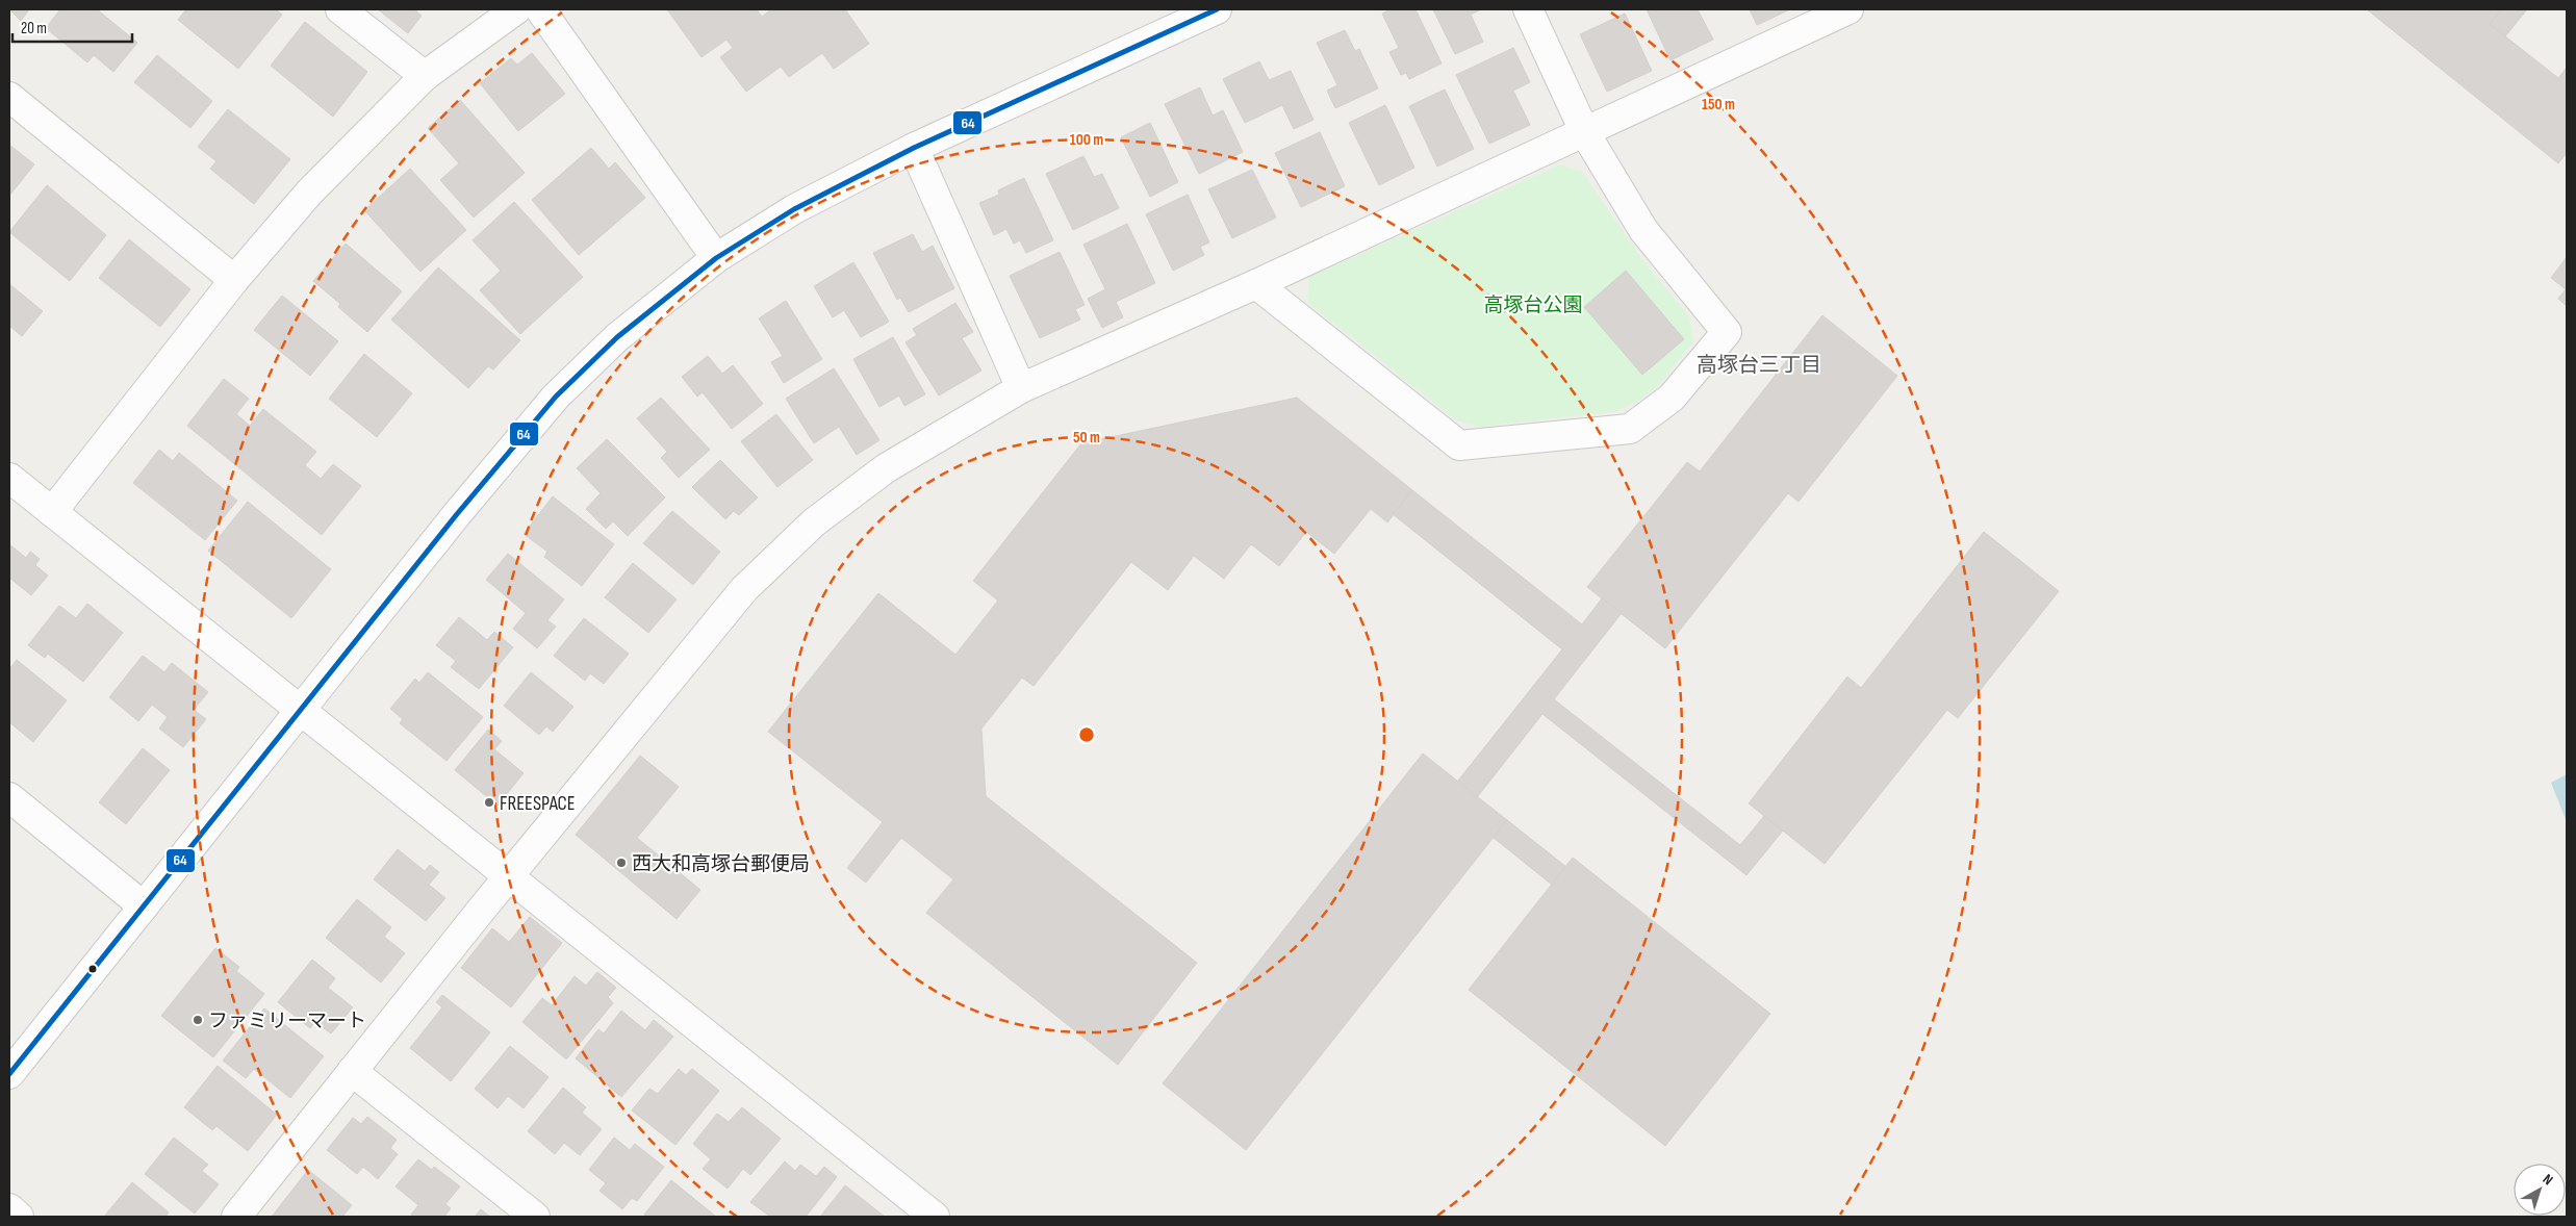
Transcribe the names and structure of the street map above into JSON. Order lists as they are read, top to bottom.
{
  "districts": ["高塚台三丁目"],
  "parks": ["高塚台公園"],
  "places": ["FREESPACE", "西大和高塚台郵便局", "ファミリーマート"],
  "lines": ["transit line 64"],
  "scale_bar": "20 m",
  "north": "top right",
  "rings": ["150 m", "100 m", "50 m"]
}
